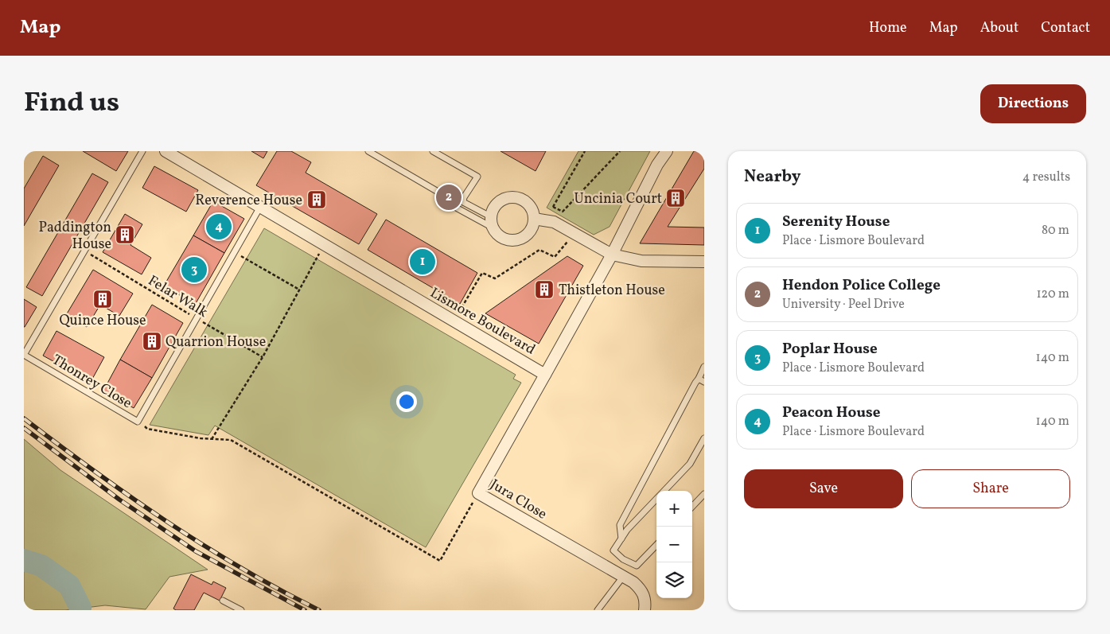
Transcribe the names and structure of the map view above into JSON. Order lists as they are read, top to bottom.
{
  "streets": {
    "street": ["Lismore Boulevard", "Jura Close"],
    "lane": ["Thonrey Close"],
    "path": ["Felar Walk"]
  },
  "crossings": [
    ["Felar Walk", "Thonrey Close"],
    ["Lismore Boulevard", "Thonrey Close"],
    ["Lismore Boulevard", "Jura Close"]
  ],
  "places": {
    "building": [
      "Uncinia Court",
      "Reverence House",
      "Paddington House",
      "Thistleton House",
      "Quince House",
      "Quarrion House"
    ]
  },
  "page": {
    "header": "Map",
    "nav": [
      "Home",
      "Map",
      "About",
      "Contact"
    ],
    "title": "Find us",
    "buttons": [
      "Directions",
      ["Save", "Share"]
    ],
    "heading": ["Nearby", "4 results"],
    "pins": [
      "2",
      "4",
      "1",
      "3"
    ],
    "list": [
      {
        "mark": "1",
        "name": "Serenity House",
        "note": "Place · Lismore Boulevard",
        "value": "80 m"
      },
      {
        "mark": "2",
        "name": "Hendon Police College",
        "note": "University · Peel Drive",
        "value": "120 m"
      },
      {
        "mark": "3",
        "name": "Poplar House",
        "note": "Place · Lismore Boulevard",
        "value": "140 m"
      },
      {
        "mark": "4",
        "name": "Peacon House",
        "note": "Place · Lismore Boulevard",
        "value": "140 m"
      }
    ],
    "map_buttons": ["+", "−"]
  }
}
